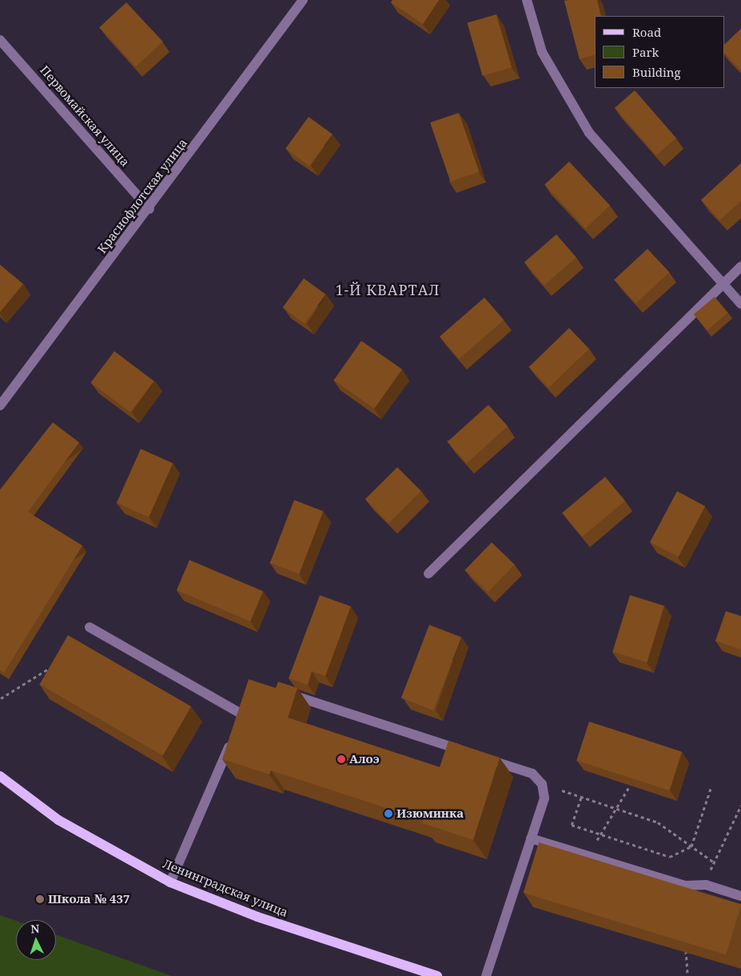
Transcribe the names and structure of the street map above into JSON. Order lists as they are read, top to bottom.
{
  "streets": {
    "main road": ["Ленинградская улица"],
    "street": ["Первомайская улица", "Краснофлотская улица"]
  },
  "crossings": [
    ["Первомайская улица", "Краснофлотская улица"]
  ],
  "districts": ["1-Й КВАРТАЛ"],
  "places": ["Алоэ", "Изюминка", "Школа № 437"],
  "legend": ["Road", "Park", "Building"],
  "north": "top"
}
